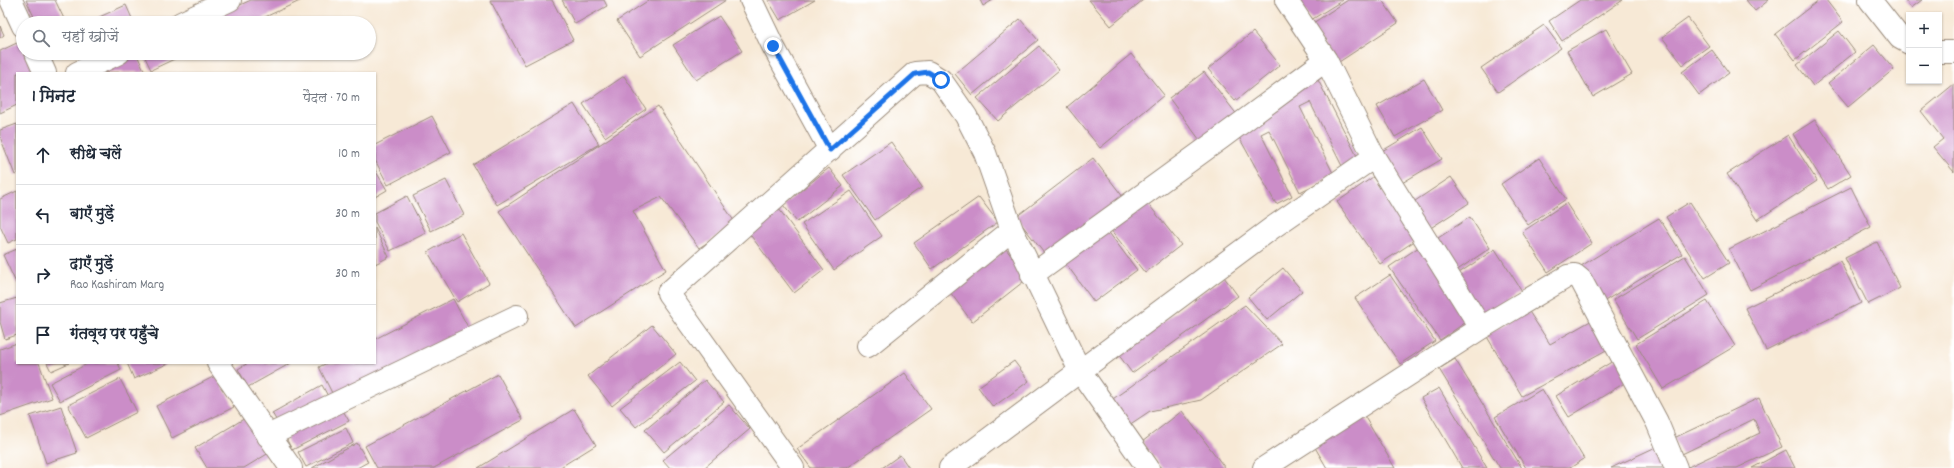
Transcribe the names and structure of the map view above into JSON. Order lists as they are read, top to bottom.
{
  "page": {
    "map_buttons": ["+", "−"],
    "search": "यहाँ खोजें",
    "heading": ["1 मिनट", "पैदल · 70 m"],
    "list": [
      ["सीधे चलें", "10 m"],
      ["बाएँ मुड़ें", "30 m"],
      ["दाएँ मुड़ें", "Rao Kashiram Marg", "30 m"],
      "गंतव्य पर पहुँचे"
    ]
  }
}
